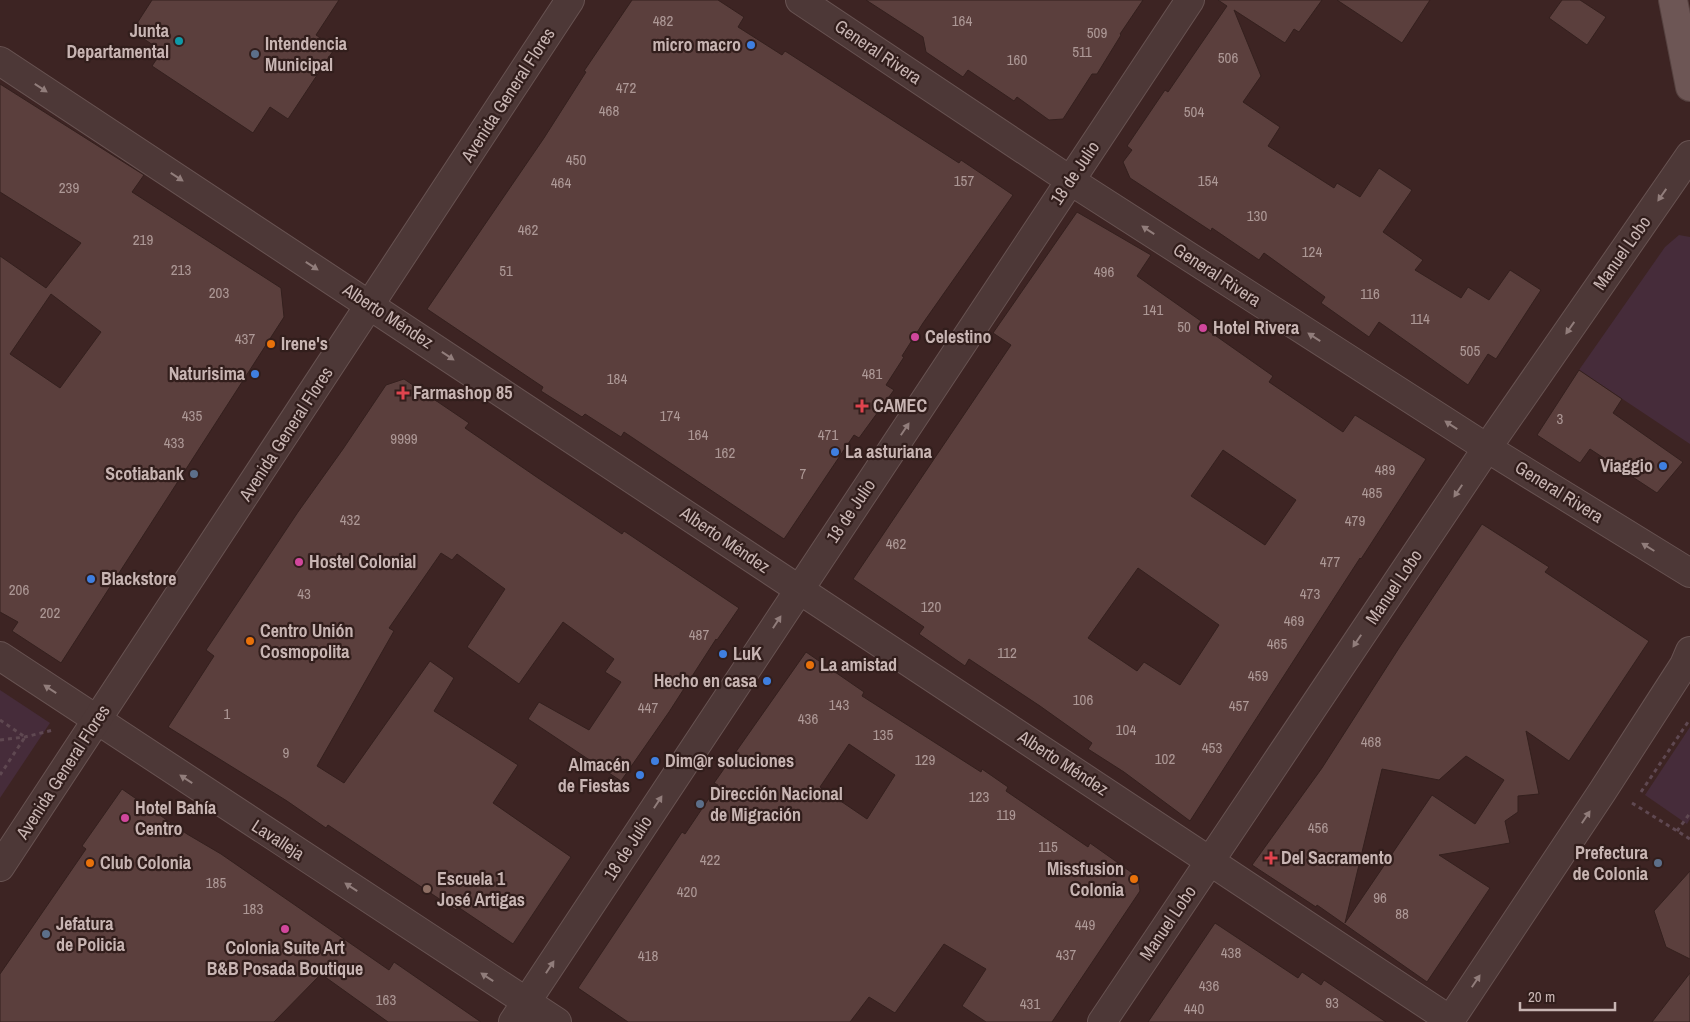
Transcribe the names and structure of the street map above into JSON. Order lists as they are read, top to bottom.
{
  "streets": {
    "street": [
      "General Rivera",
      "Avenida General Flores",
      "18 de Julio",
      "Manuel Lobo",
      "Alberto Méndez",
      "Lavalleja"
    ]
  },
  "crossings": [
    ["General Rivera", "18 de Julio"],
    ["General Rivera", "Manuel Lobo"],
    ["Avenida General Flores", "Alberto Méndez"],
    ["Avenida General Flores", "Lavalleja"],
    ["18 de Julio", "Alberto Méndez"],
    ["18 de Julio", "Lavalleja"],
    ["Manuel Lobo", "Alberto Méndez"]
  ],
  "one_way": [
    "General Rivera",
    "18 de Julio",
    "Manuel Lobo",
    "Alberto Méndez",
    "Lavalleja"
  ],
  "places": {
    "other": [
      "Junta Departamental",
      "micro macro",
      "Intendencia Municipal",
      "Hotel Rivera",
      "Celestino",
      "Irene's",
      "Naturisima",
      "La asturiana",
      "Viaggio",
      "Scotiabank",
      "Hostel Colonial",
      "Blackstore",
      "Centro Unión Cosmopolita",
      "LuK",
      "La amistad",
      "Hecho en casa",
      "Dim@r soluciones",
      "Almacén de Fiestas",
      "Dirección Nacional de Migración",
      "Hotel Bahía Centro",
      "Club Colonia",
      "Prefectura de Colonia",
      "Missfusion Colonia",
      "Escuela 1 José Artigas",
      "Colonia Suite Art B&B Posada Boutique",
      "Jefatura de Policia"
    ],
    "health": ["Farmashop 85", "CAMEC", "Del Sacramento"]
  },
  "house_numbers": [
    "482",
    "164",
    "509",
    "511",
    "506",
    "160",
    "472",
    "468",
    "504",
    "450",
    "157",
    "154",
    "464",
    "239",
    "130",
    "462",
    "219",
    "124",
    "213",
    "51",
    "496",
    "203",
    "116",
    "141",
    "114",
    "50",
    "437",
    "505",
    "481",
    "184",
    "435",
    "174",
    "3",
    "164",
    "471",
    "9999",
    "433",
    "162",
    "489",
    "7",
    "485",
    "432",
    "479",
    "462",
    "477",
    "206",
    "43",
    "473",
    "120",
    "202",
    "469",
    "487",
    "465",
    "112",
    "459",
    "106",
    "143",
    "457",
    "447",
    "1",
    "436",
    "104",
    "135",
    "468",
    "453",
    "9",
    "102",
    "129",
    "123",
    "119",
    "456",
    "115",
    "422",
    "185",
    "420",
    "96",
    "183",
    "88",
    "449",
    "438",
    "437",
    "418",
    "436",
    "163",
    "93",
    "431",
    "440"
  ],
  "scale_bar": "20 m"
}
